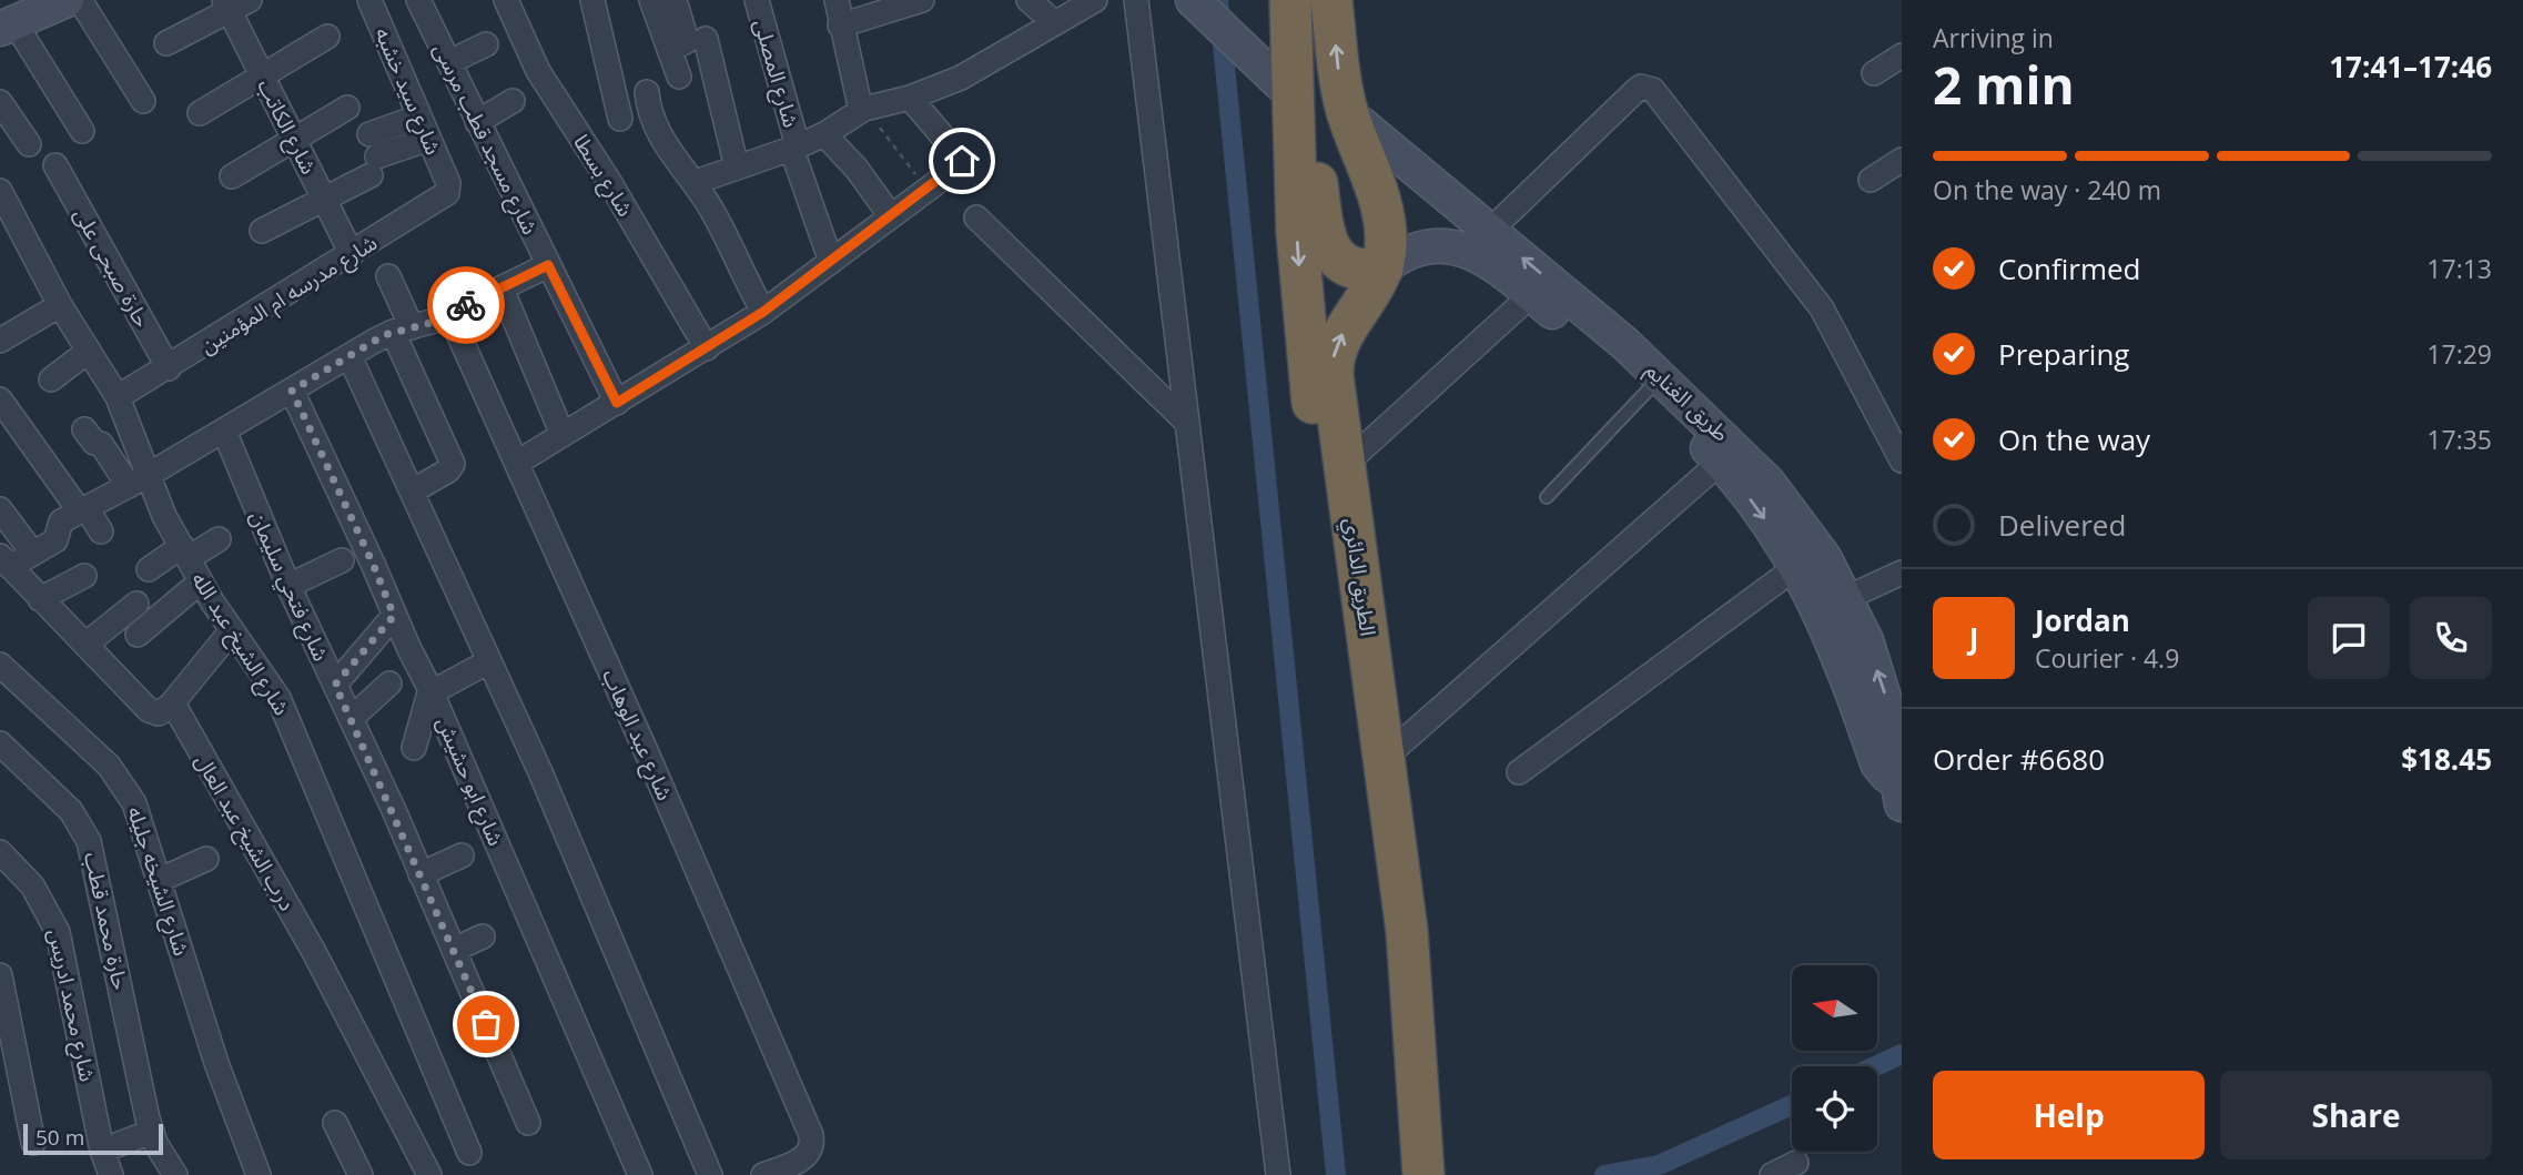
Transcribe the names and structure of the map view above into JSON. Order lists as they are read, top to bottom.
{
  "streets": {
    "highway": ["الطريق الدائري"],
    "main road": ["طريق الغنايم"],
    "street": [
      "شارع المصلى",
      "شارع سيد خشبه",
      "شارع الكاتب",
      "شارع مسجد قطب مرسى",
      "شارع بسطا",
      "حارة صبحى على",
      "شارع مدرسه ام المؤمنين",
      "شارع فتحي سليمان",
      "شارع الشيخ عبد الله",
      "شارع عبد الوهاب",
      "شارع ابو حشيش",
      "درب الشيخ عبد العال",
      "شارع الشيخه جليله",
      "حارة محمد قطب",
      "شارع محمد ادريس"
    ]
  },
  "crossings": [
    ["شارع سيد خشبه", "شارع مدرسه ام المؤمنين"],
    ["شارع الكاتب", "شارع مدرسه ام المؤمنين"],
    ["حارة صبحى على", "شارع مدرسه ام المؤمنين"],
    ["شارع مدرسه ام المؤمنين", "شارع الشيخ عبد الله"],
    ["طريق الغنايم", "الطريق الدائري"]
  ],
  "scale_bar": "50 m",
  "north": "left",
  "page": {
    "heading": ["2 min", "Arriving in", "17:41–17:46"],
    "panel": [
      "Jordan",
      "Courier · 4.9",
      "Order #6680",
      "$18.45"
    ],
    "bar": "On the way · 240 m",
    "list": [
      ["Confirmed", "17:13"],
      ["Preparing", "17:29"],
      ["On the way", "17:35"],
      "Delivered"
    ],
    "round": "J",
    "buttons": ["Help", "Share"],
    "scale": "50 m"
  }
}
